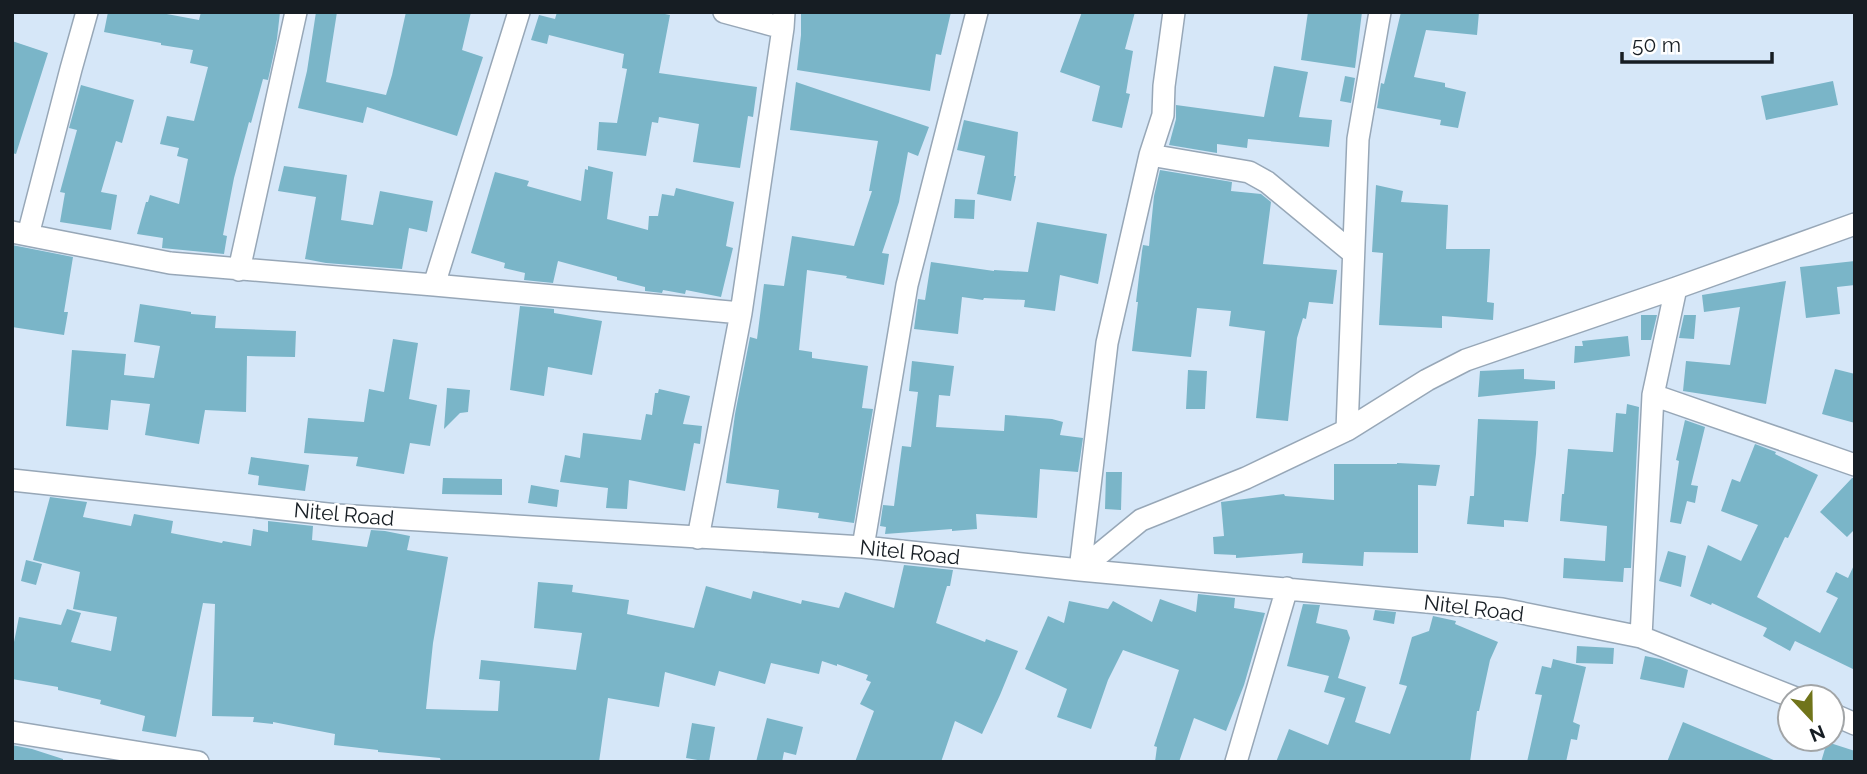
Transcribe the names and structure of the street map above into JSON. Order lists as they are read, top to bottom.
{
  "streets": {
    "street": ["Nitel Road"]
  },
  "scale_bar": "50 m",
  "north": "bottom"
}
